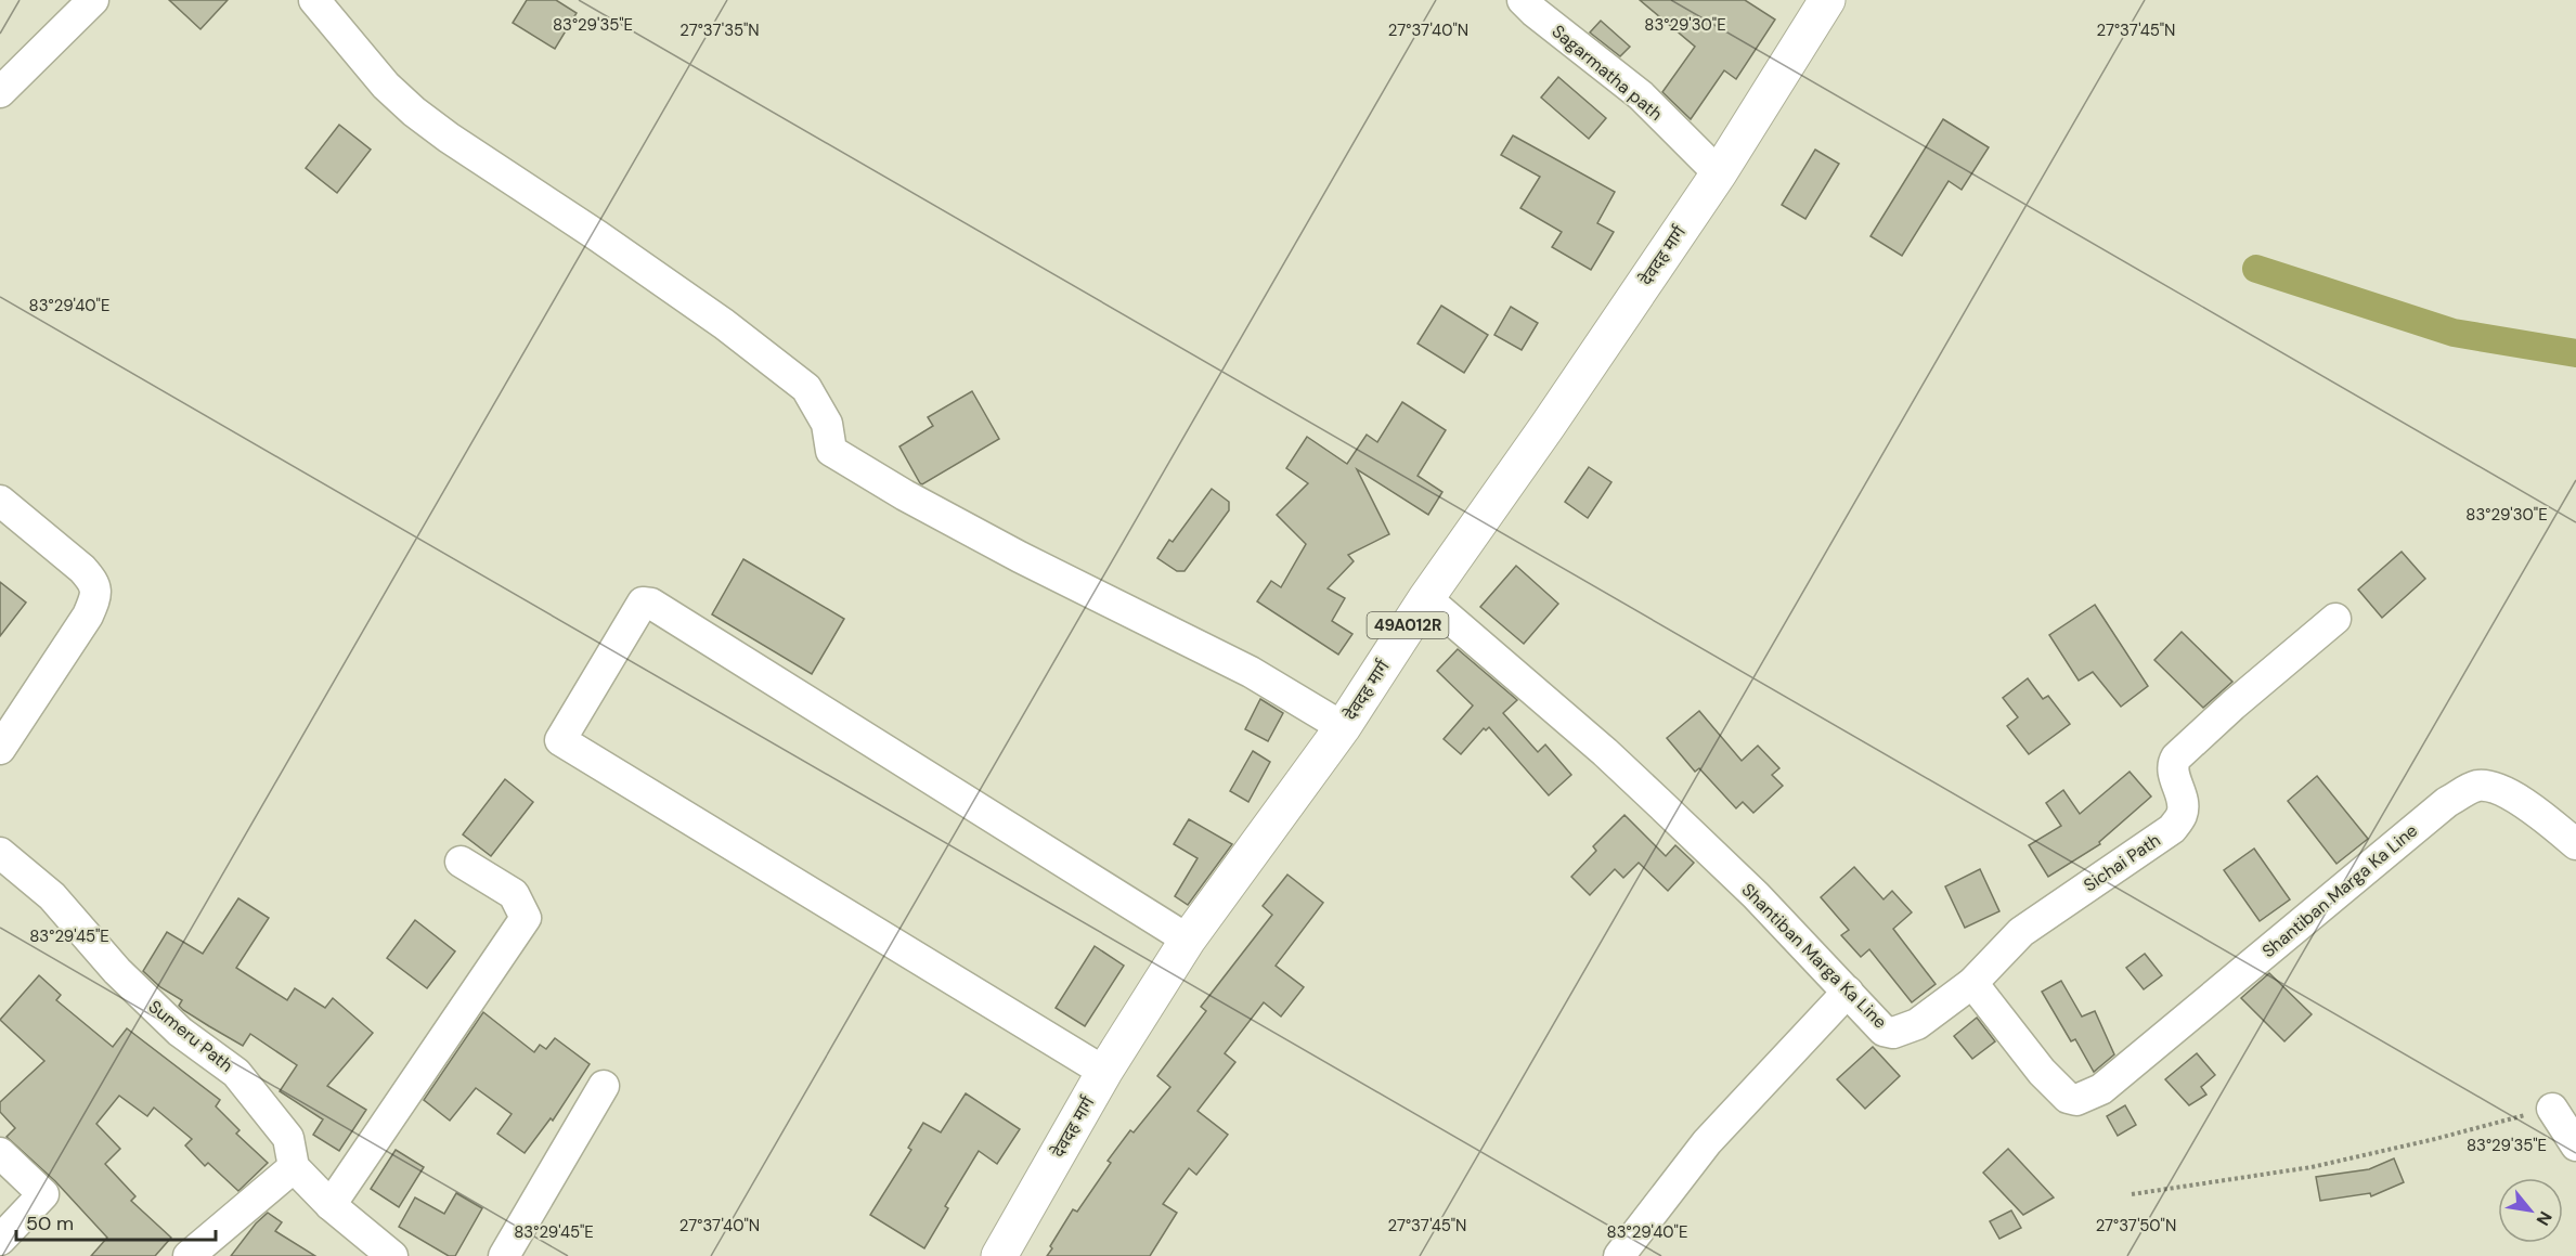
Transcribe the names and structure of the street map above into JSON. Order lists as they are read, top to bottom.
{
  "streets": {
    "main road": ["देवदह मार्ग", "49A012R"],
    "street": [
      "Sagarmatha path",
      "Sichai Path",
      "Shantiban Marga Ka Line",
      "Sumeru Path"
    ]
  },
  "crossings": [
    ["Sagarmatha path", "देवदह मार्ग"],
    ["देवदह मार्ग", "Shantiban Marga Ka Line"],
    ["Sichai Path", "Shantiban Marga Ka Line"]
  ],
  "scale_bar": "50 m",
  "north": "bottom right",
  "coordinates": [
    "83°29'35\"E",
    "83°29'30\"E",
    "27°37'35\"N",
    "27°37'40\"N",
    "27°37'45\"N",
    "83°29'40\"E",
    "83°29'45\"E",
    "27°37'50\"N"
  ]
}
